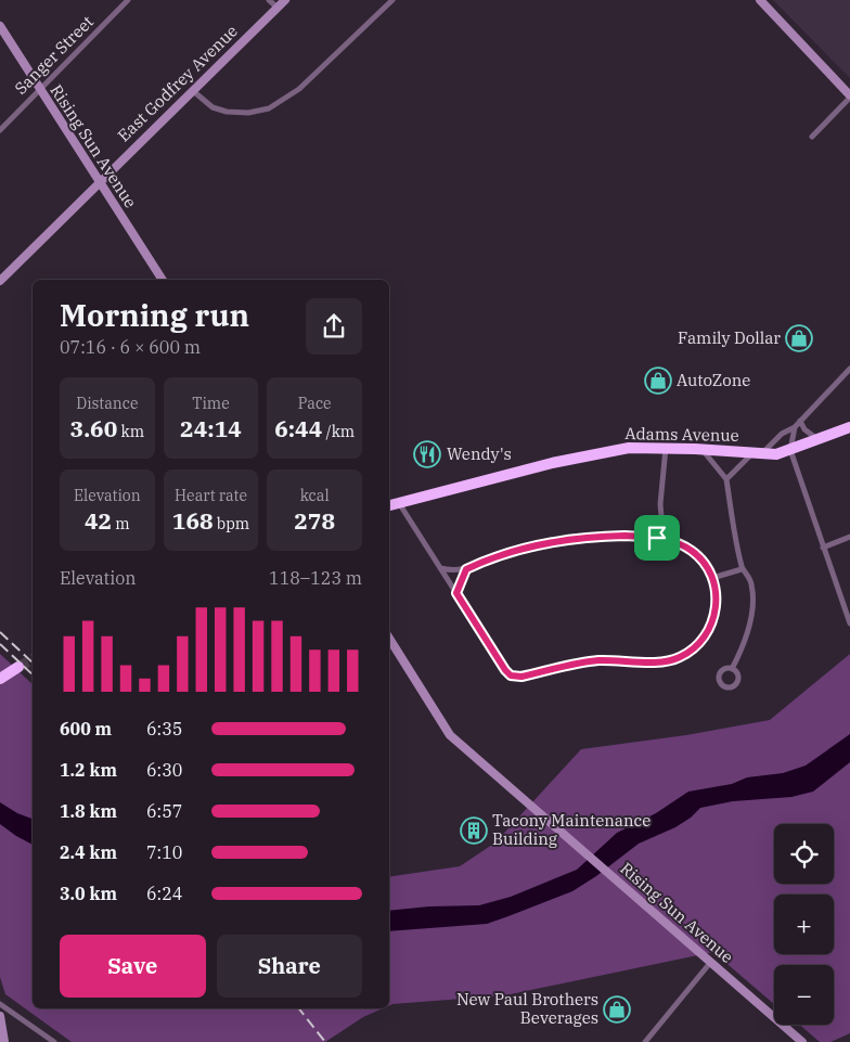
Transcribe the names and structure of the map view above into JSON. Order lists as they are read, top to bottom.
{
  "streets": {
    "highway": ["Adams Avenue"],
    "main road": ["East Godfrey Avenue", "Rising Sun Avenue"],
    "street": ["Sanger Street"]
  },
  "crossings": [
    ["Sanger Street", "Rising Sun Avenue"],
    ["East Godfrey Avenue", "Rising Sun Avenue"]
  ],
  "places": {
    "shop": ["Family Dollar", "AutoZone", "New Paul Brothers Beverages"],
    "restaurant": ["Wendy's"],
    "building": ["Tacony Maintenance Building"]
  },
  "page": {
    "heading": ["Morning run", "07:16 · 6 × 600 m"],
    "stats": [
      ["Distance", "3.60 km"],
      ["Time", "24:14"],
      ["Pace", "6:44 /km"],
      ["Elevation", "42 m"],
      ["Heart rate", "168 bpm"],
      ["kcal", "278"]
    ],
    "chart": ["Elevation", "118–123 m"],
    "list": [
      {
        "name": "600 m",
        "note": "6:35"
      },
      {
        "name": "1.2 km",
        "note": "6:30"
      },
      {
        "name": "1.8 km",
        "note": "6:57"
      },
      {
        "name": "2.4 km",
        "note": "7:10"
      },
      {
        "name": "3.0 km",
        "note": "6:24"
      }
    ],
    "map_buttons": ["+", "−"],
    "buttons": ["Save", "Share"]
  }
}
